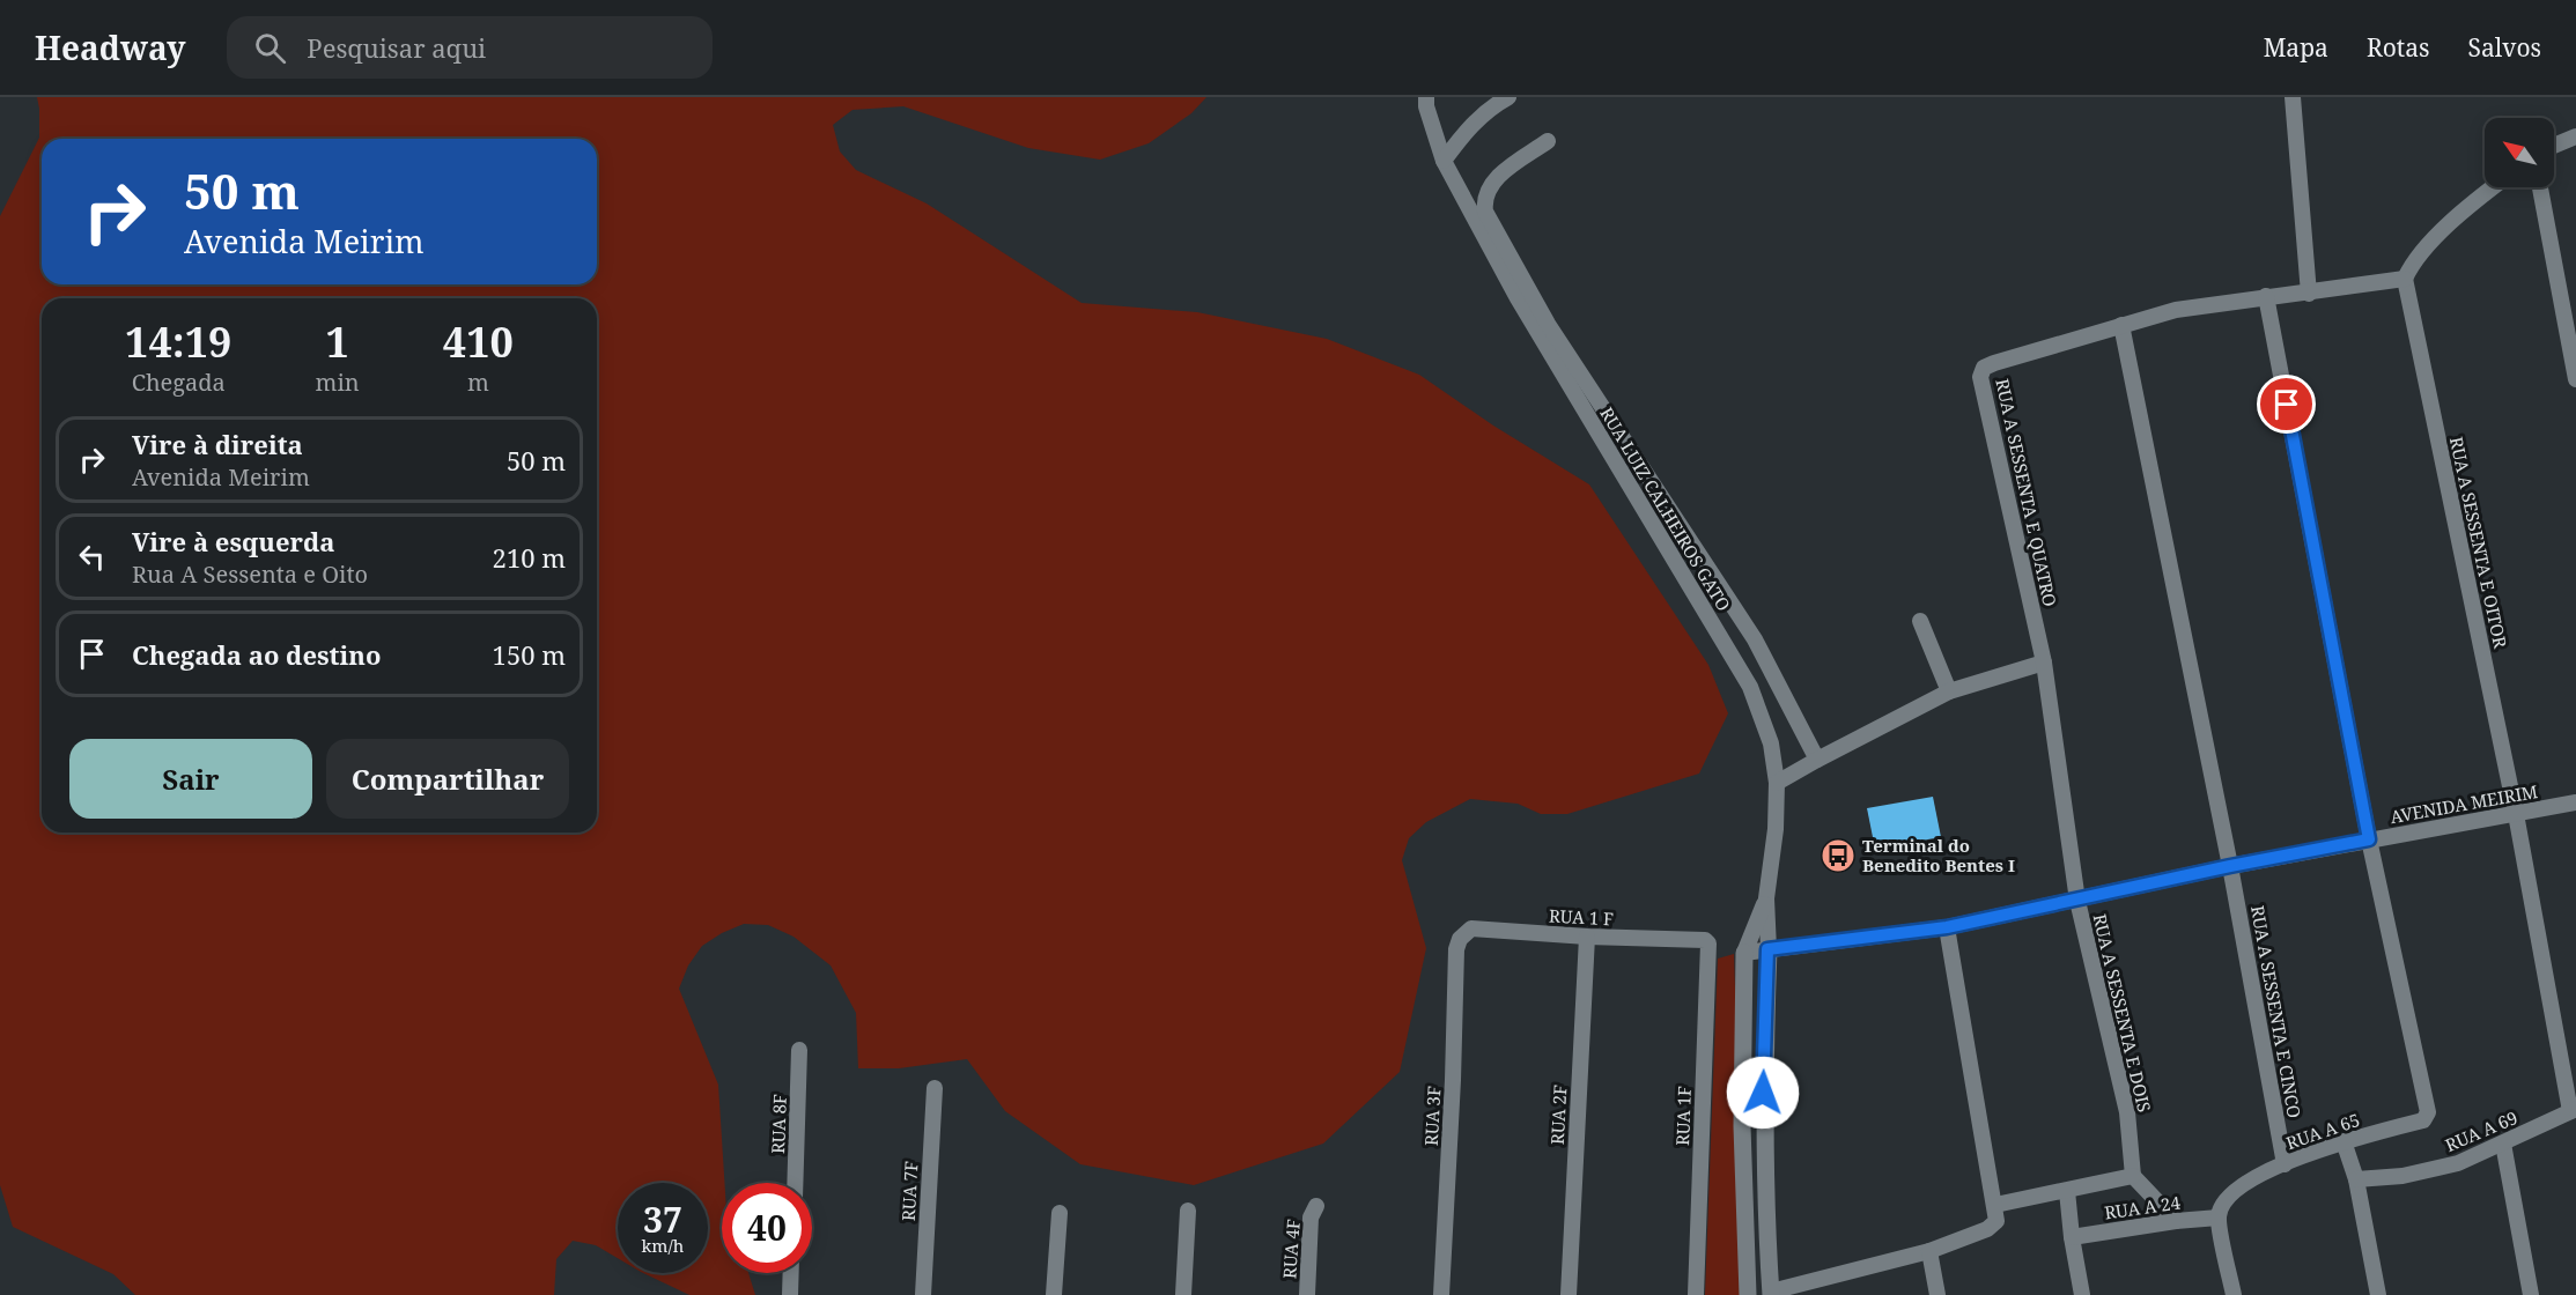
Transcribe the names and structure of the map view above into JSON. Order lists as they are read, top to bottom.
{
  "streets": {
    "street": [
      "RUA A SESSENTA E QUATRO",
      "RUA LUIZ CALHEIROS GATO",
      "RUA A SESSENTA E OITOR",
      "AVENIDA MEIRIM",
      "RUA 1 F",
      "RUA A SESSENTA E CINCO",
      "RUA A SESSENTA E DOIS",
      "RUA 2F",
      "RUA 3F",
      "RUA 1F",
      "RUA 8F",
      "RUA A 65",
      "RUA A 69",
      "RUA 7F",
      "RUA A 24",
      "RUA 4F"
    ]
  },
  "crossings": [
    ["RUA A SESSENTA E QUATRO", "AVENIDA MEIRIM"],
    ["RUA A SESSENTA E QUATRO", "RUA A SESSENTA E DOIS"],
    ["RUA LUIZ CALHEIROS GATO", "AVENIDA MEIRIM"],
    ["RUA A SESSENTA E OITOR", "AVENIDA MEIRIM"],
    ["RUA A SESSENTA E OITOR", "RUA A 69"],
    ["AVENIDA MEIRIM", "RUA A SESSENTA E CINCO"],
    ["AVENIDA MEIRIM", "RUA A SESSENTA E DOIS"],
    ["AVENIDA MEIRIM", "RUA A 65"],
    ["RUA 1 F", "RUA 2F"],
    ["RUA 1 F", "RUA 3F"],
    ["RUA 1 F", "RUA 1F"],
    ["RUA A SESSENTA E CINCO", "RUA A 65"],
    ["RUA A 65", "RUA A 24"]
  ],
  "places": {
    "bus stop": ["Terminal do Benedito Bentes I"]
  },
  "north": "top left",
  "page": {
    "header": "Headway",
    "search": "Pesquisar aqui",
    "nav": ["Mapa", "Rotas", "Salvos"],
    "turn": ["50 m", "Avenida Meirim"],
    "eta": [
      "14:19",
      "Chegada",
      "1",
      "min",
      "410",
      "m"
    ],
    "list": [
      {
        "name": "Vire à direita",
        "note": "Avenida Meirim",
        "value": "50 m"
      },
      {
        "name": "Vire à esquerda",
        "note": "Rua A Sessenta e Oito",
        "value": "210 m"
      },
      {
        "name": "Chegada ao destino",
        "value": "150 m"
      }
    ],
    "buttons": ["Sair", "Compartilhar"],
    "speed": "37 km/h",
    "limit": "40"
  }
}
